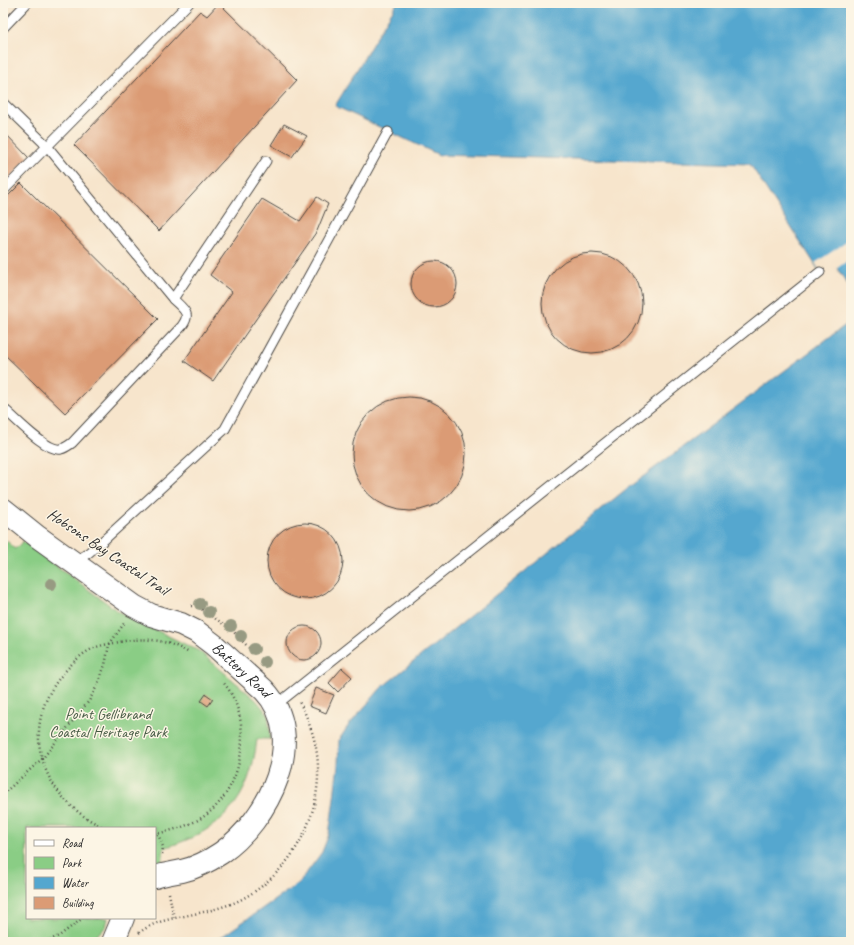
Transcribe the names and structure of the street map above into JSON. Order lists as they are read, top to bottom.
{
  "streets": {
    "street": ["Battery Road"]
  },
  "parks": ["Point Gellibrand Coastal Heritage Park"],
  "legend": [
    "Road",
    "Park",
    "Water",
    "Building"
  ]
}
